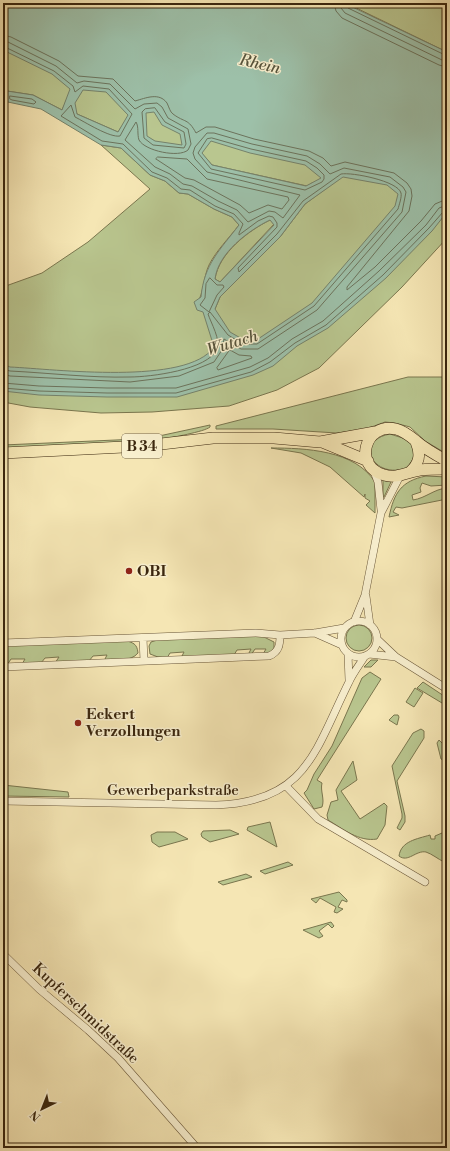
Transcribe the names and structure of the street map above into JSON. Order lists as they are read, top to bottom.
{
  "streets": {
    "main road": ["B 34"],
    "street": ["Gewerbeparkstraße", "Kupferschmidstraße"]
  },
  "water": ["Rhein", "Wutach"],
  "places": ["OBI", "Eckert Verzollungen"],
  "north": "bottom left"
}
